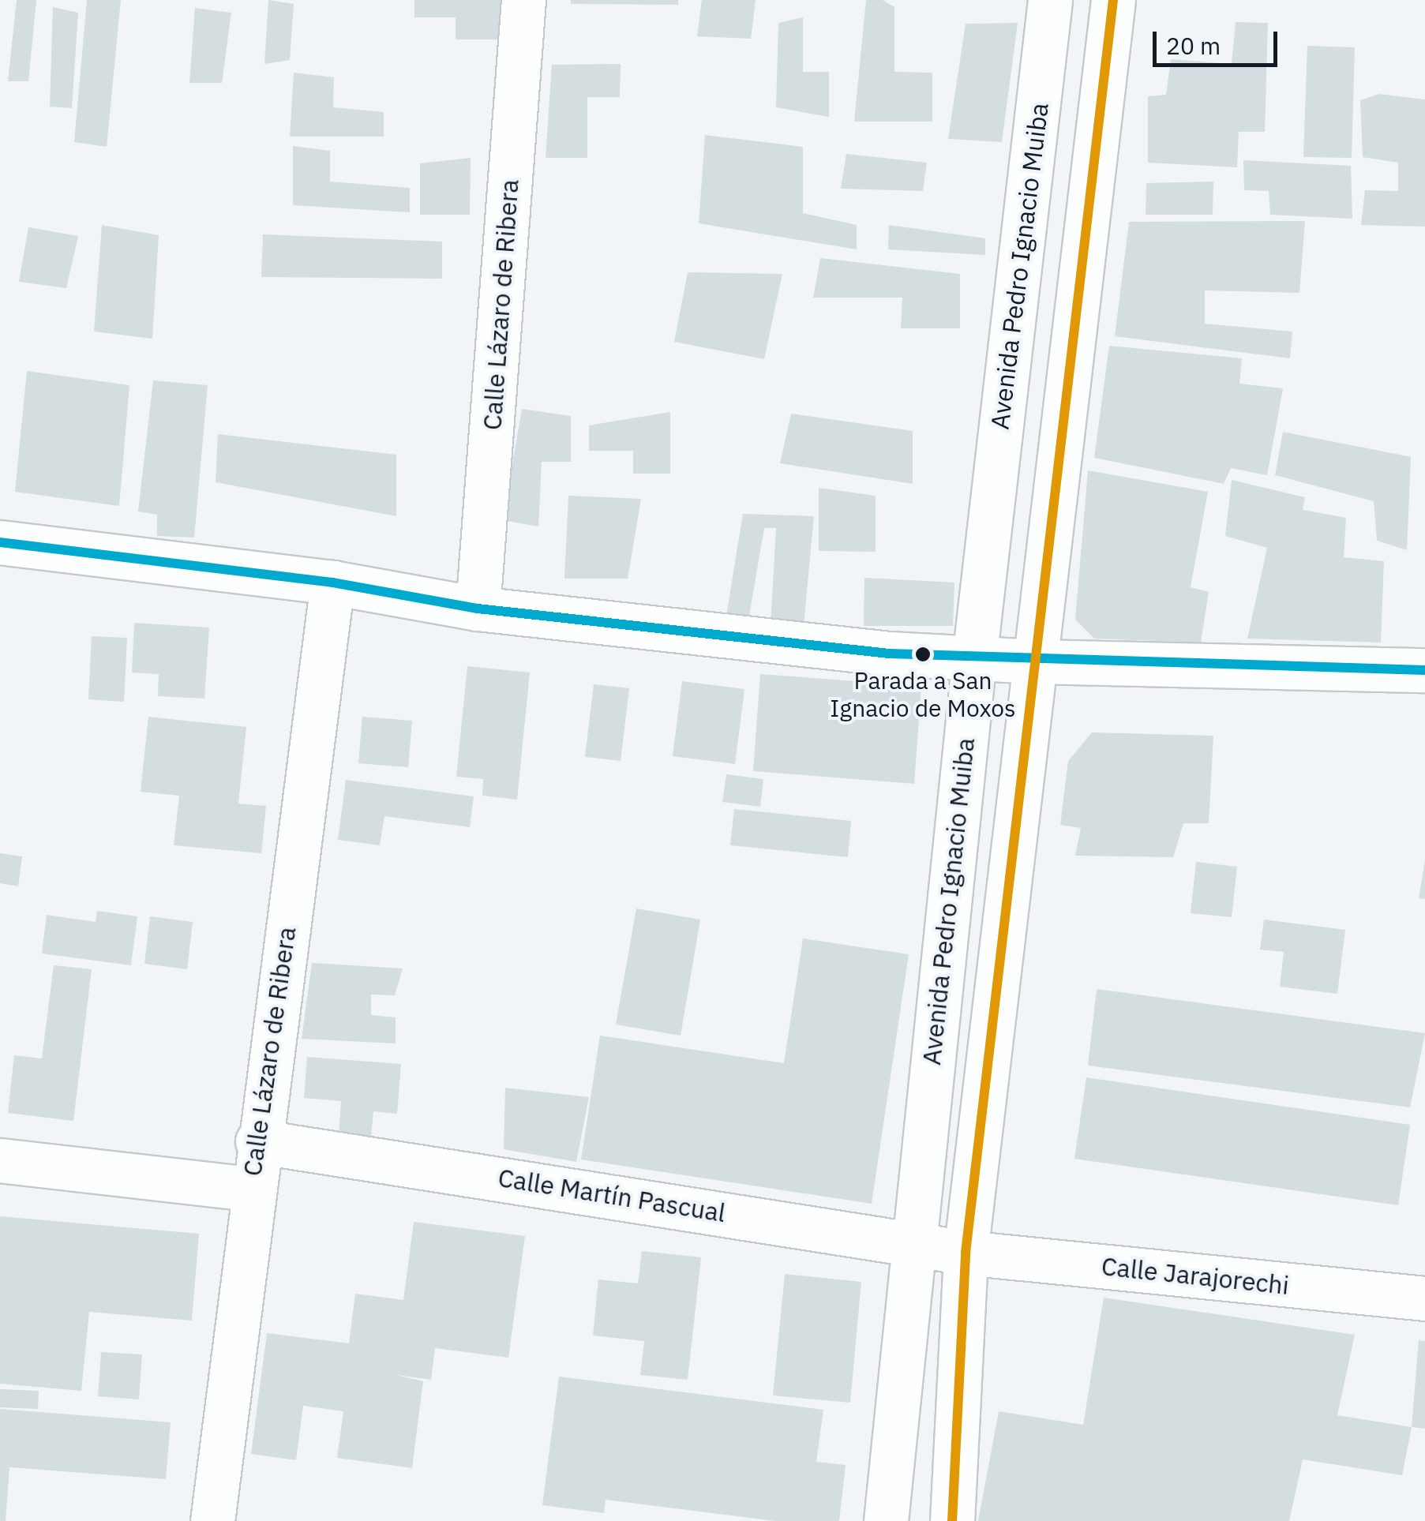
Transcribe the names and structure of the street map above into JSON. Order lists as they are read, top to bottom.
{
  "streets": {
    "street": [
      "Avenida Pedro Ignacio Muiba",
      "Calle Lázaro de Ribera",
      "Calle Martín Pascual",
      "Calle Jarajorechi"
    ]
  },
  "crossings": [
    ["Avenida Pedro Ignacio Muiba", "Calle Martín Pascual"],
    ["Calle Lázaro de Ribera", "Calle Martín Pascual"],
    ["Calle Martín Pascual", "Calle Jarajorechi"]
  ],
  "places": ["Parada a San Ignacio de Moxos"],
  "scale_bar": "20 m"
}
